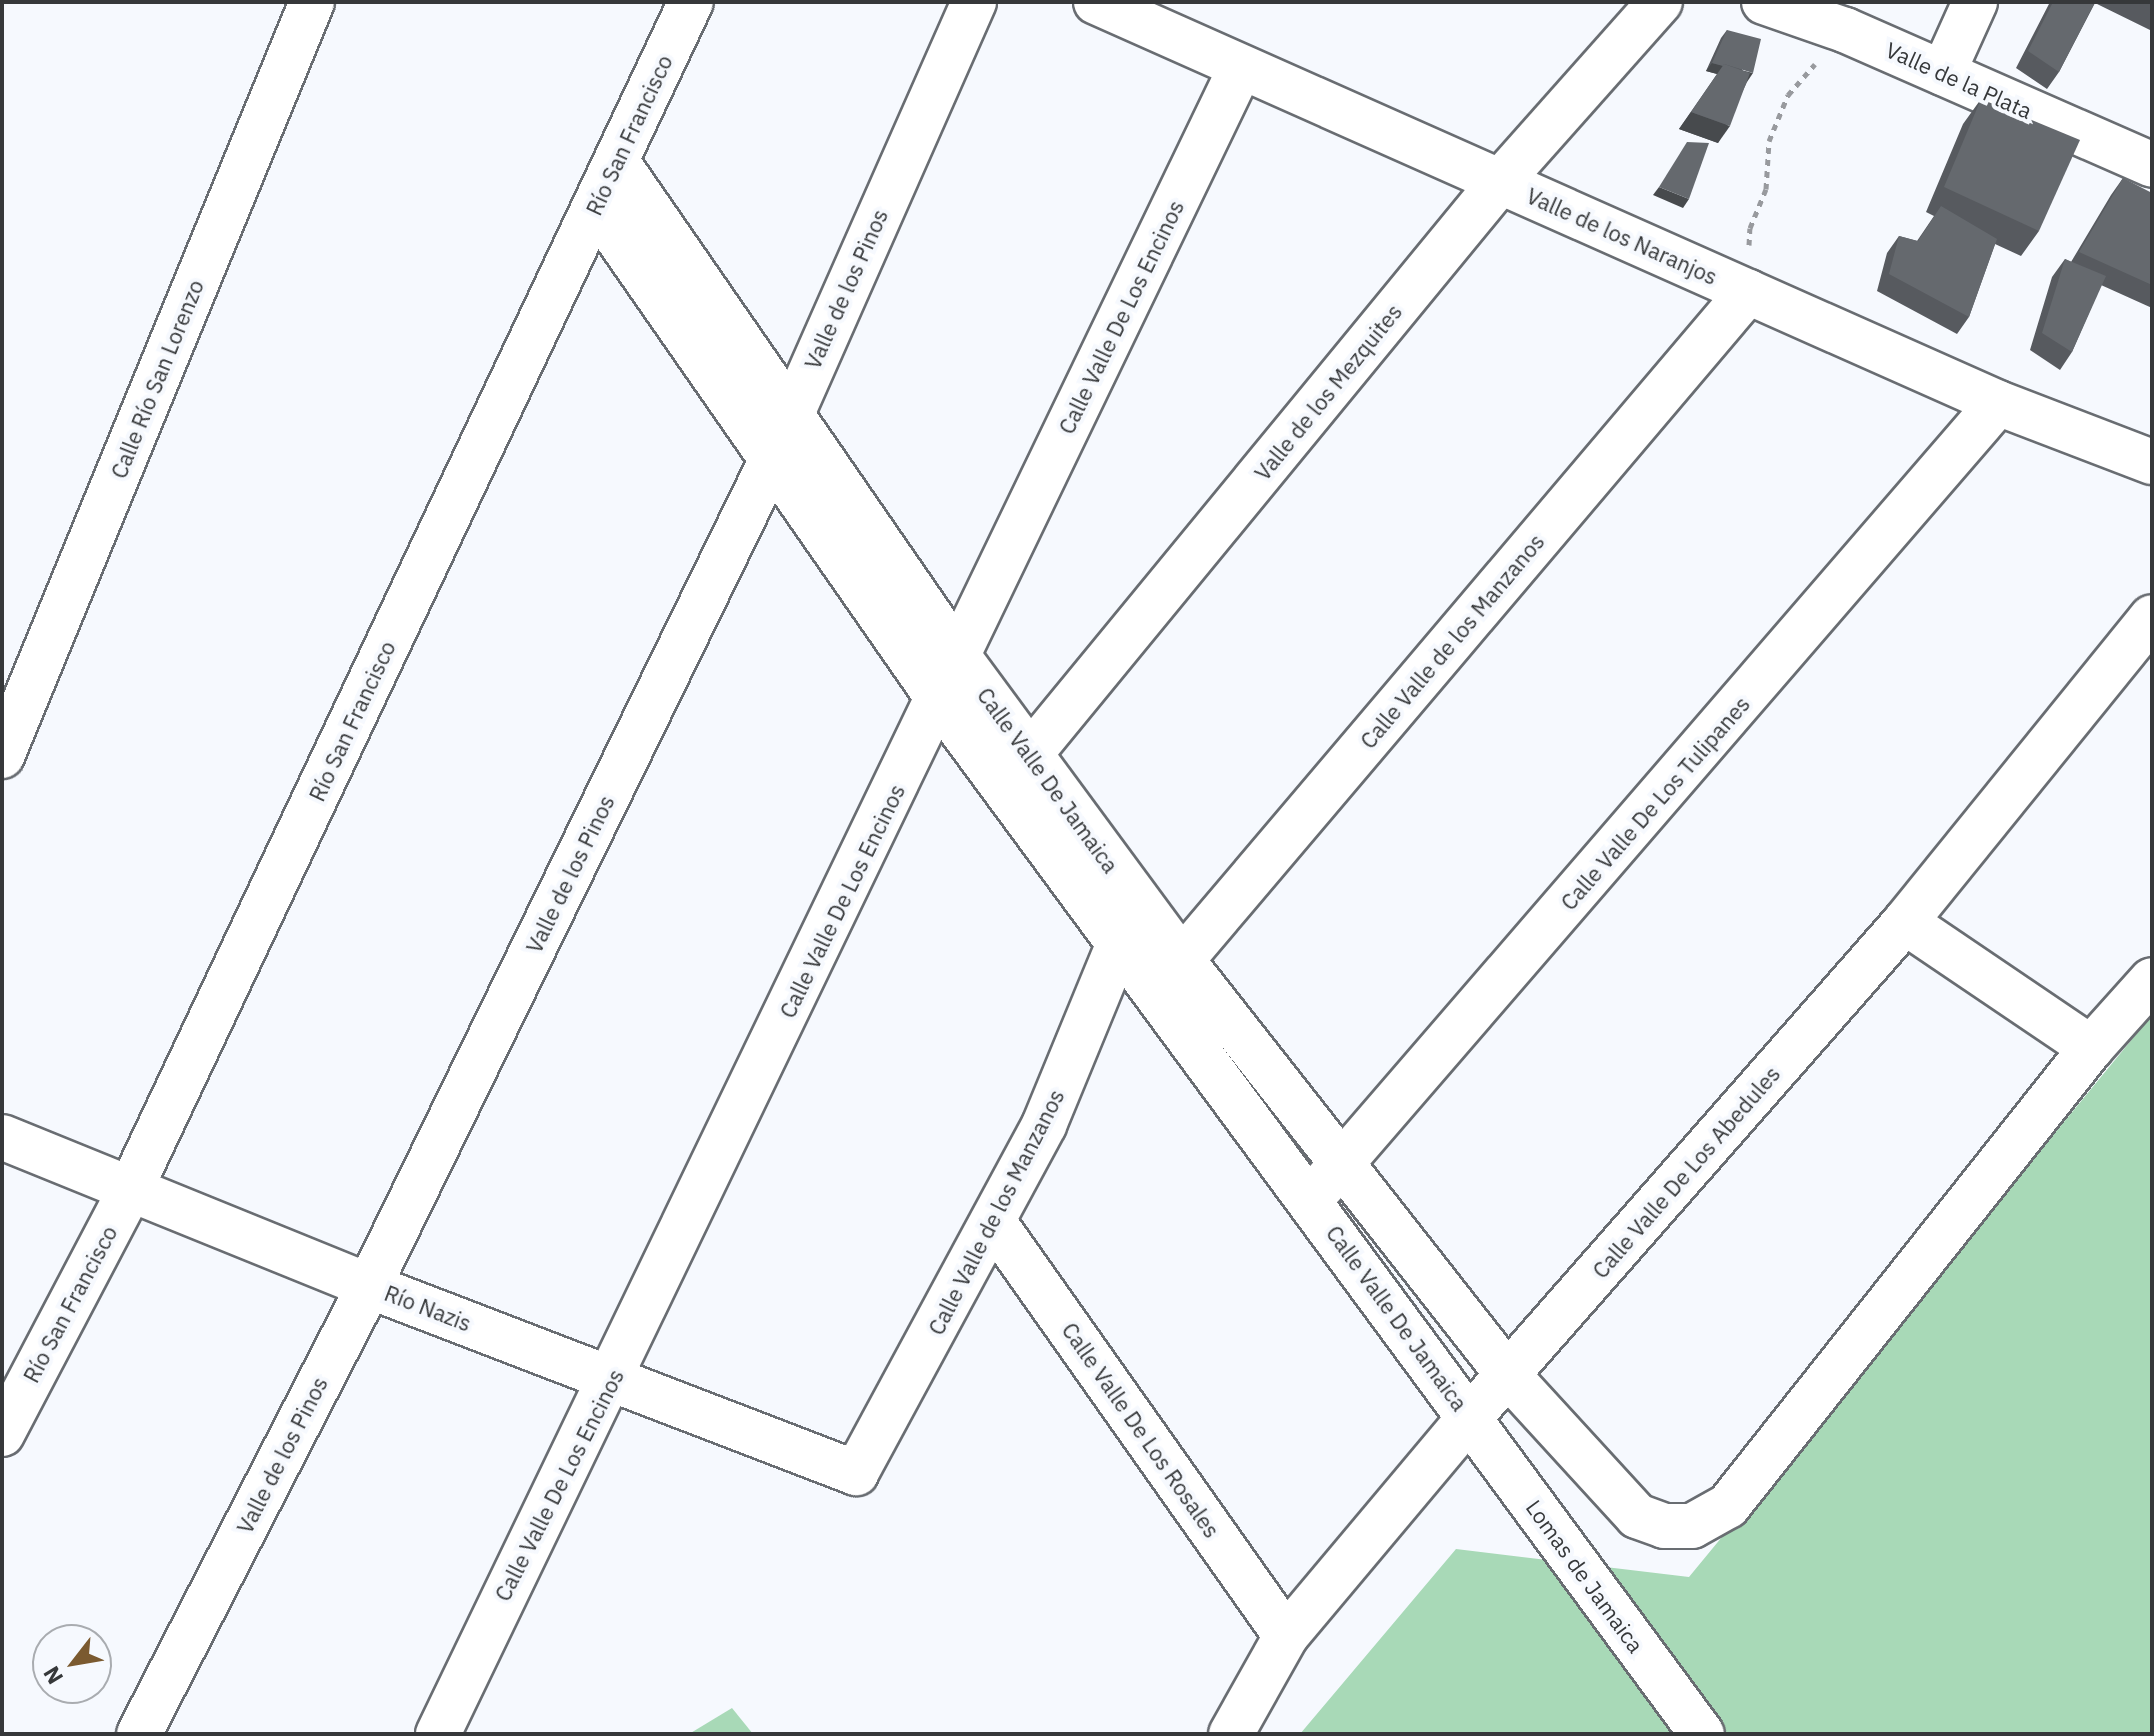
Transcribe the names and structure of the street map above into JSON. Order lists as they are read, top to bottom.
{
  "streets": {
    "street": [
      "Valle de la Plata",
      "Río San Francisco",
      "Valle de los Naranjos",
      "Valle de los Pinos",
      "Calle Valle De Los Encinos",
      "Calle Río San Lorenzo",
      "Valle de los Mezquites",
      "Calle Valle de los Manzanos",
      "Calle Valle De Jamaica",
      "Calle Valle De Los Tulipanes",
      "Calle Valle De Los Abedules",
      "Río Nazis",
      "Calle Valle De Los Rosales",
      "Lomas de Jamaica"
    ]
  },
  "crossings": [
    ["Río San Francisco", "Calle Valle De Jamaica"],
    ["Río San Francisco", "Río Nazis"],
    ["Valle de los Naranjos", "Calle Valle De Los Encinos"],
    ["Valle de los Naranjos", "Valle de los Mezquites"],
    ["Valle de los Naranjos", "Calle Valle de los Manzanos"],
    ["Valle de los Naranjos", "Calle Valle De Los Tulipanes"],
    ["Valle de los Pinos", "Calle Valle De Jamaica"],
    ["Valle de los Pinos", "Río Nazis"],
    ["Calle Valle De Los Encinos", "Calle Valle De Jamaica"],
    ["Calle Valle De Los Encinos", "Río Nazis"],
    ["Valle de los Mezquites", "Calle Valle De Jamaica"],
    ["Calle Valle de los Manzanos", "Calle Valle De Jamaica"],
    ["Calle Valle de los Manzanos", "Río Nazis"],
    ["Calle Valle de los Manzanos", "Calle Valle De Los Rosales"],
    ["Calle Valle De Jamaica", "Calle Valle De Los Tulipanes"],
    ["Calle Valle De Jamaica", "Calle Valle De Los Abedules"],
    ["Calle Valle De Jamaica", "Lomas de Jamaica"],
    ["Calle Valle De Los Abedules", "Calle Valle De Los Rosales"],
    ["Calle Valle De Los Abedules", "Lomas de Jamaica"]
  ],
  "north": "bottom left"
}
